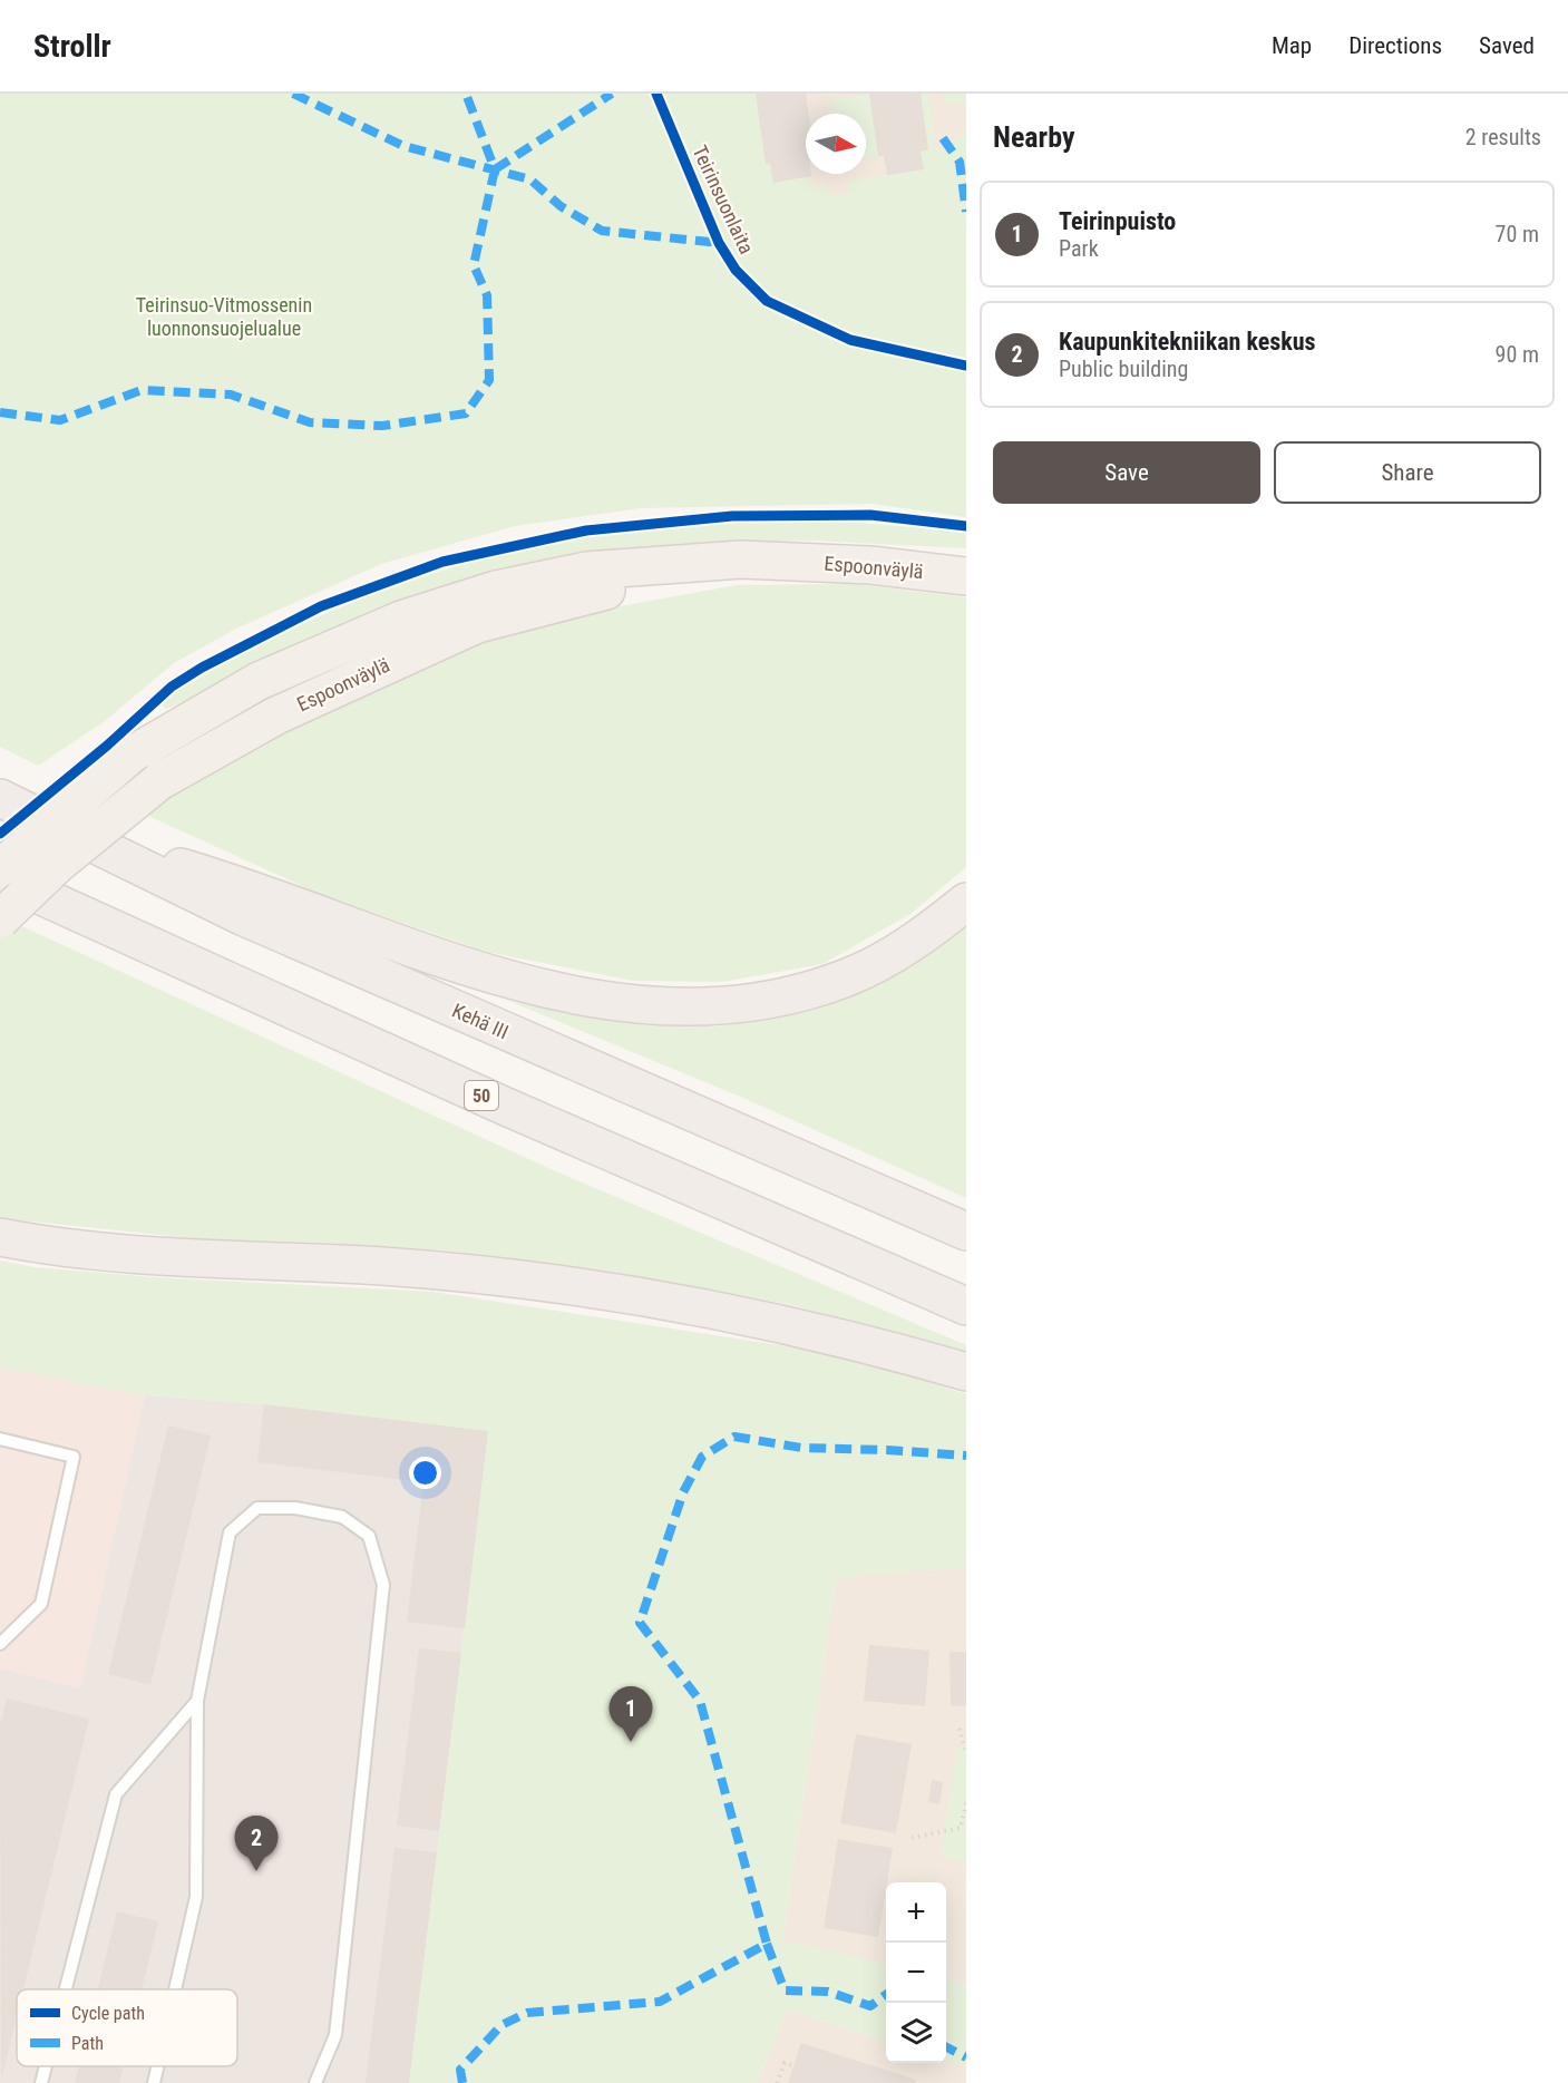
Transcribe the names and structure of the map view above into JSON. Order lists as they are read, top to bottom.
{
  "streets": {
    "highway": ["Kehä III", "50"],
    "main road": ["Espoonväylä"],
    "cycle path": ["Teirinsuonlaita"]
  },
  "parks": ["Teirinsuo-Vitmossenin luonnonsuojelualue"],
  "legend": ["Cycle path", "Path"],
  "north": "right",
  "page": {
    "header": "Strollr",
    "nav": ["Map", "Directions", "Saved"],
    "heading": ["Nearby", "2 results"],
    "list": [
      {
        "mark": "1",
        "name": "Teirinpuisto",
        "note": "Park",
        "value": "70 m"
      },
      {
        "mark": "2",
        "name": "Kaupunkitekniikan keskus",
        "note": "Public building",
        "value": "90 m"
      }
    ],
    "buttons": ["Save", "Share"],
    "pins": ["1", "2"],
    "map_buttons": ["+", "−"]
  }
}
